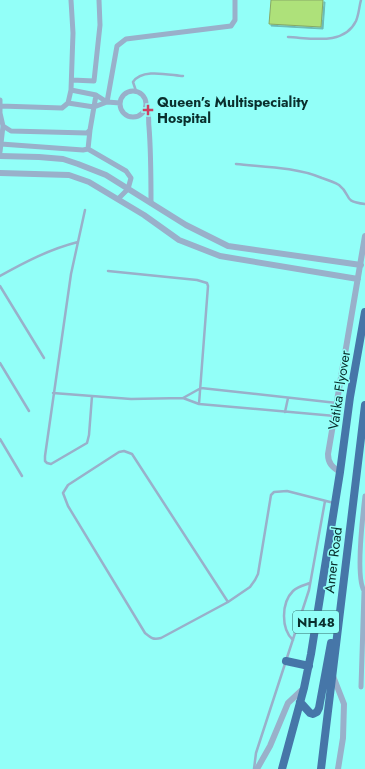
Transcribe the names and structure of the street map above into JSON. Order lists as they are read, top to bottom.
{
  "streets": {
    "highway": ["Vatika Flyover", "Amer Road", "NH48"]
  },
  "crossings": [
    ["Vatika Flyover", "Amer Road"],
    ["Vatika Flyover", "NH48"]
  ],
  "places": {
    "health": ["Queen’s Multispeciality Hospital"]
  }
}
